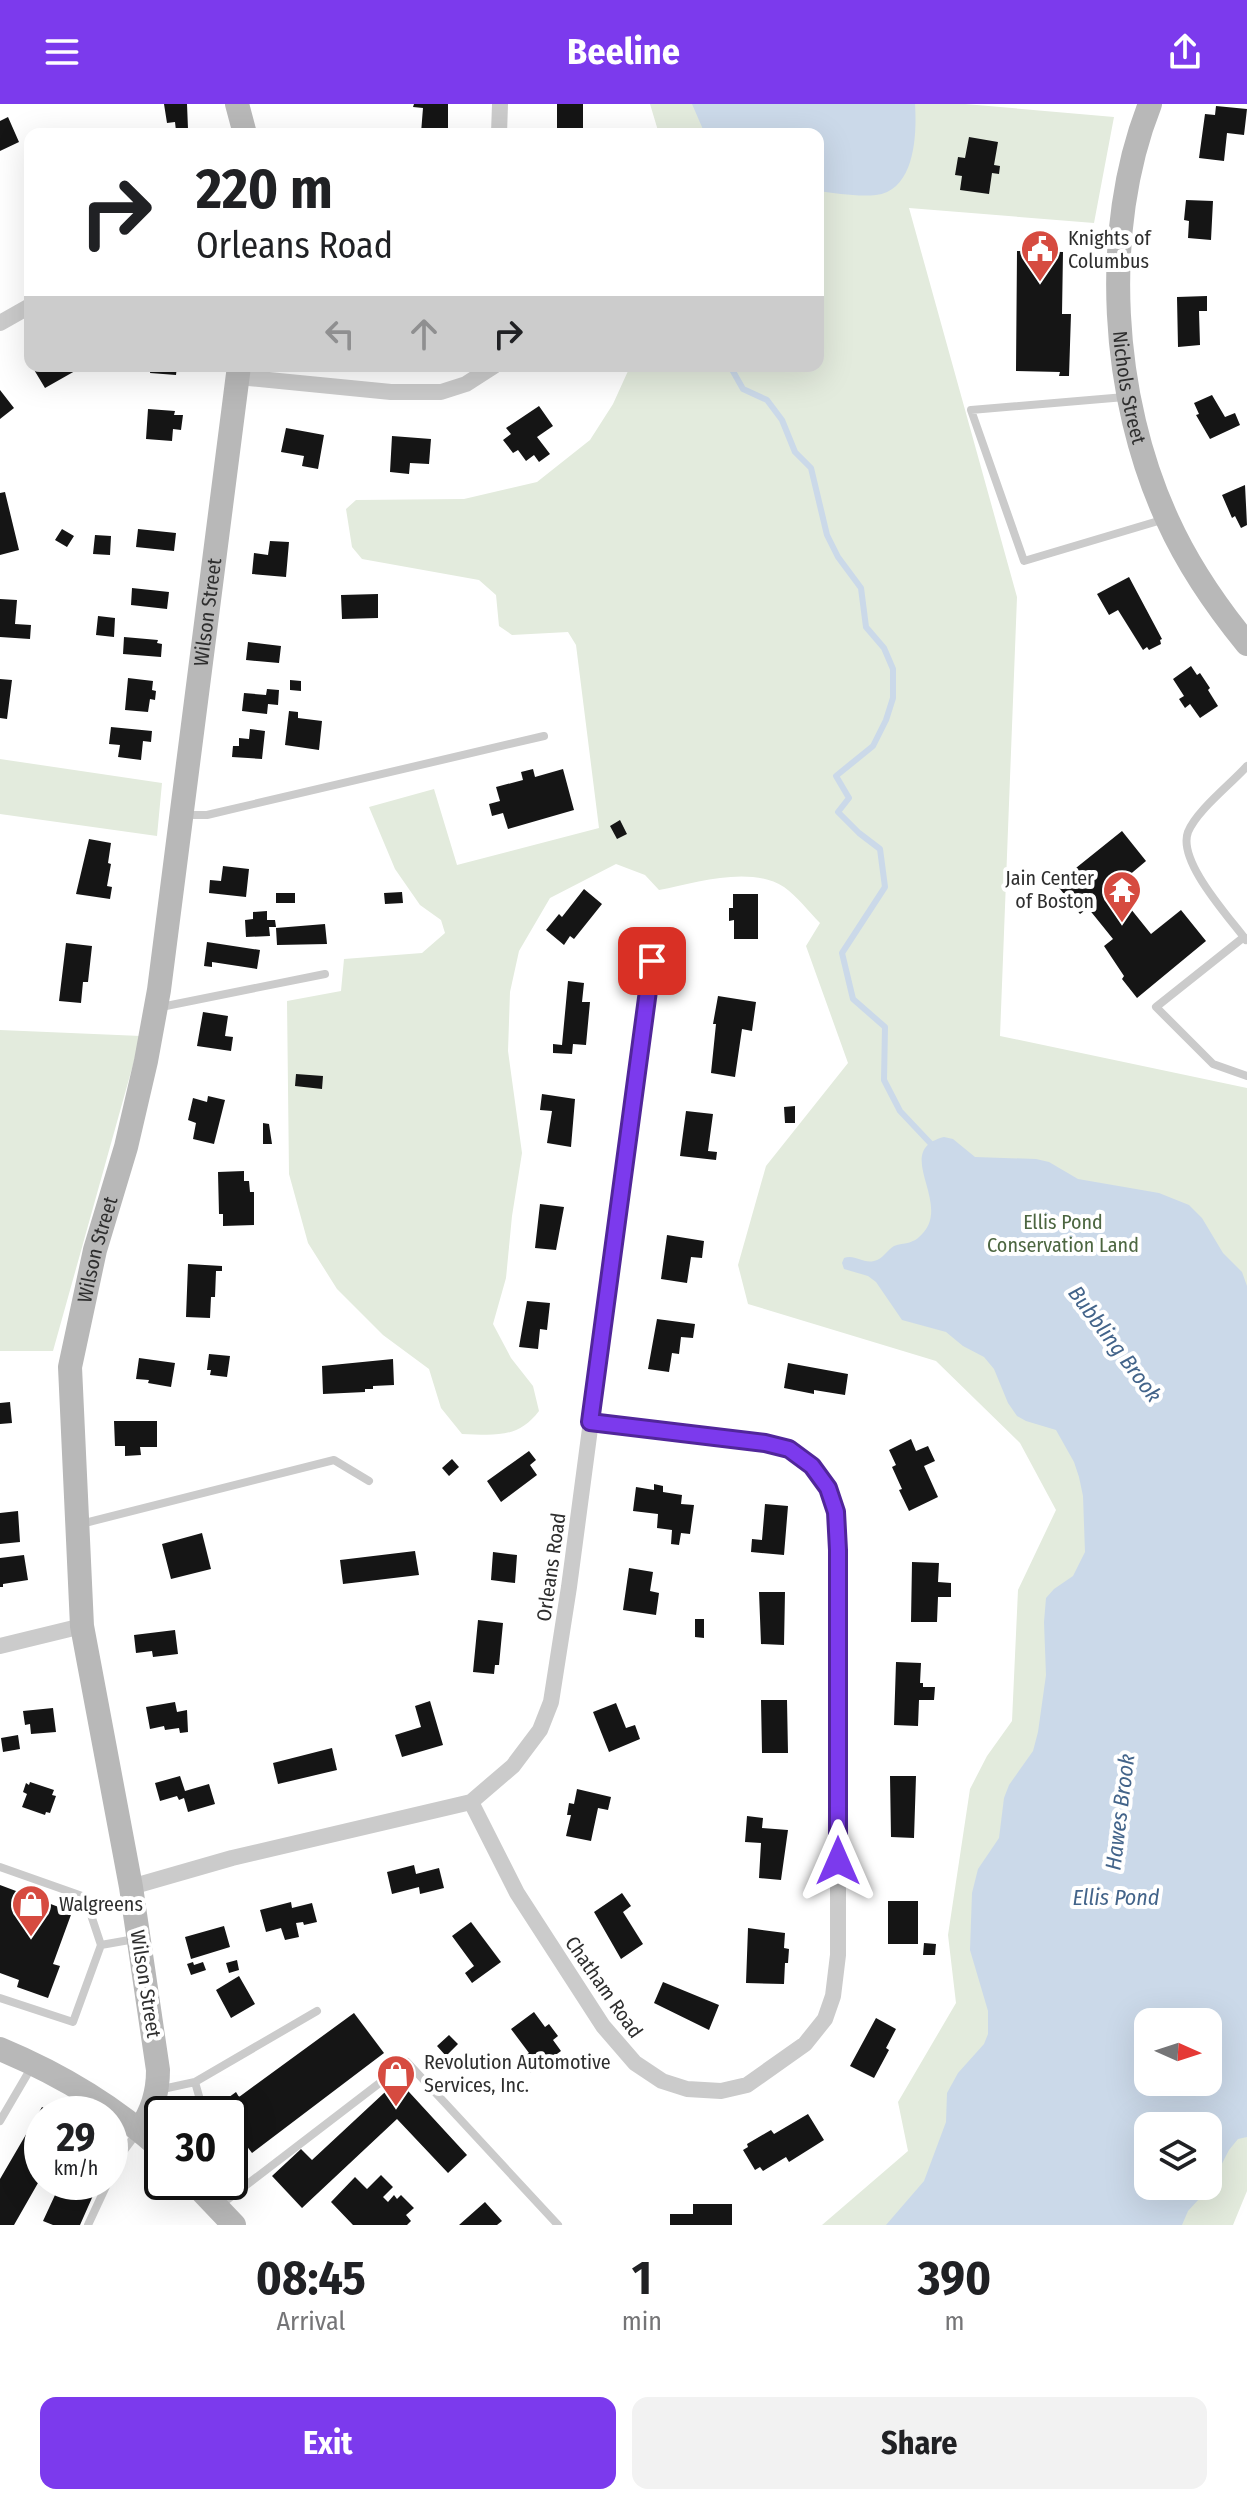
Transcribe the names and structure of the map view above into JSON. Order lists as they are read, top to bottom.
{
  "streets": {
    "street": [
      "Nichols Street",
      "Wilson Street",
      "Orleans Road",
      "Chatham Road"
    ]
  },
  "crossings": [
    ["Wilson Street", "Orleans Road"],
    ["Orleans Road", "Chatham Road"]
  ],
  "water": ["Bubbling Brook", "Hawes Brook", "Ellis Pond"],
  "parks": ["Ellis Pond Conservation Land"],
  "places": {
    "public building": ["Knights of Columbus"],
    "temple": ["Jain Center of Boston"],
    "shop": ["Walgreens", "Revolution Automotive Services, Inc."]
  },
  "north": "right",
  "page": {
    "header": "Beeline",
    "turn": ["220 m", "Orleans Road"],
    "speed": "29 km/h",
    "limit": "30",
    "eta": [
      "08:45",
      "Arrival",
      "1",
      "min",
      "390",
      "m"
    ],
    "buttons": ["Exit", "Share"]
  }
}
